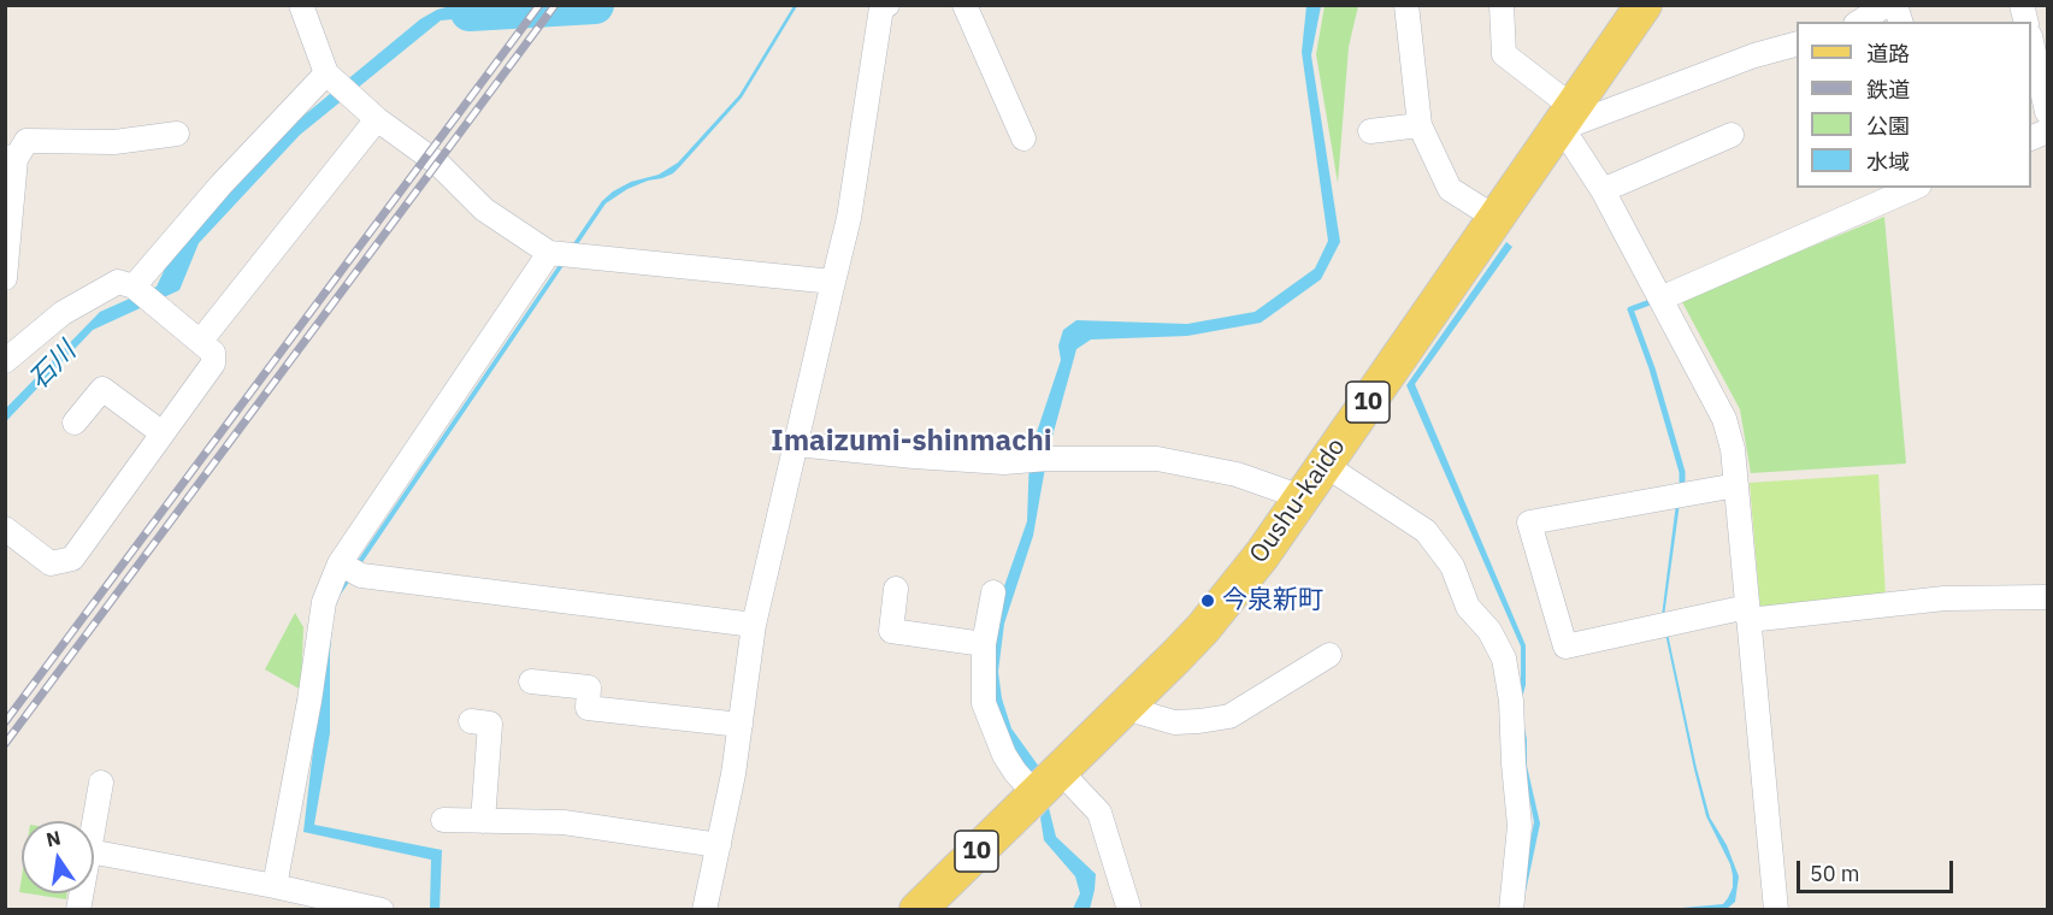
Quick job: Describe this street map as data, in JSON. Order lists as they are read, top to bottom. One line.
{"streets":{"main road":["10","Oushu-kaido"]},"districts":["Imaizumi-shinmachi"],"water":["石川"],"places":["今泉新町"],"legend":["道路","鉄道","公園","水域"],"scale_bar":"50 m","north":"top"}
